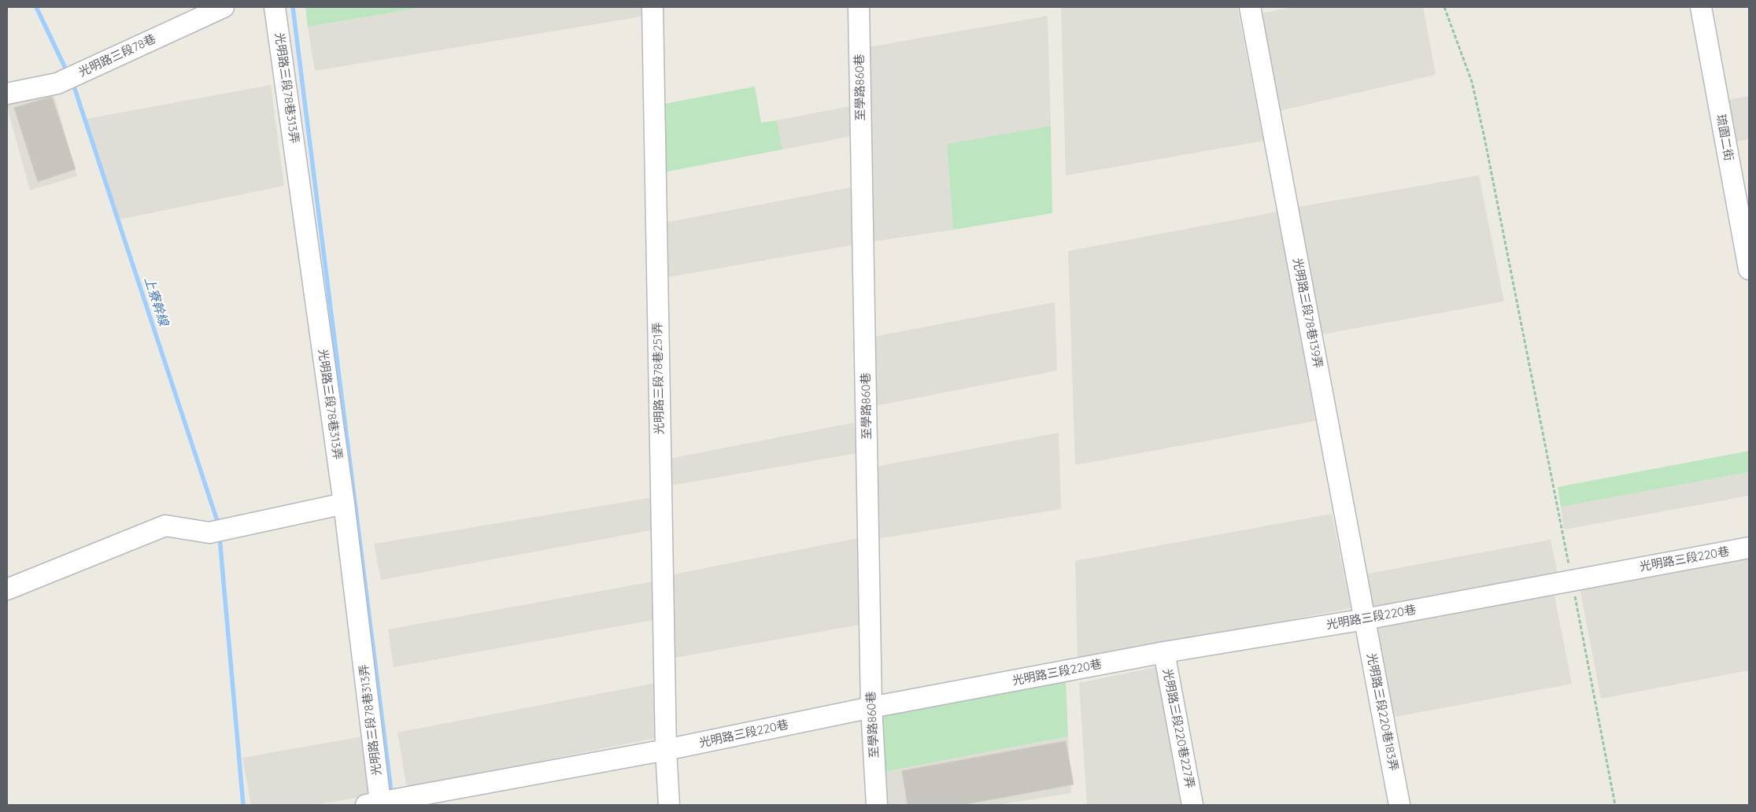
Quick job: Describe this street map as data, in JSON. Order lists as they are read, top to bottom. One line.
{"streets":{"street":["光明路三段78巷","至學路860巷","光明路三段78巷313弄","琉園二街","光明路三段78巷139弄","光明路三段78巷251弄","光明路三段220巷","光明路三段220巷183弄","光明路三段220巷227弄"]},"crossings":[["至學路860巷","光明路三段220巷"],["光明路三段78巷313弄","光明路三段220巷"],["光明路三段78巷139弄","光明路三段220巷"],["光明路三段78巷139弄","光明路三段220巷183弄"],["光明路三段78巷251弄","光明路三段220巷"],["光明路三段220巷","光明路三段220巷183弄"],["光明路三段220巷","光明路三段220巷227弄"]],"water":["上寮幹線"]}
